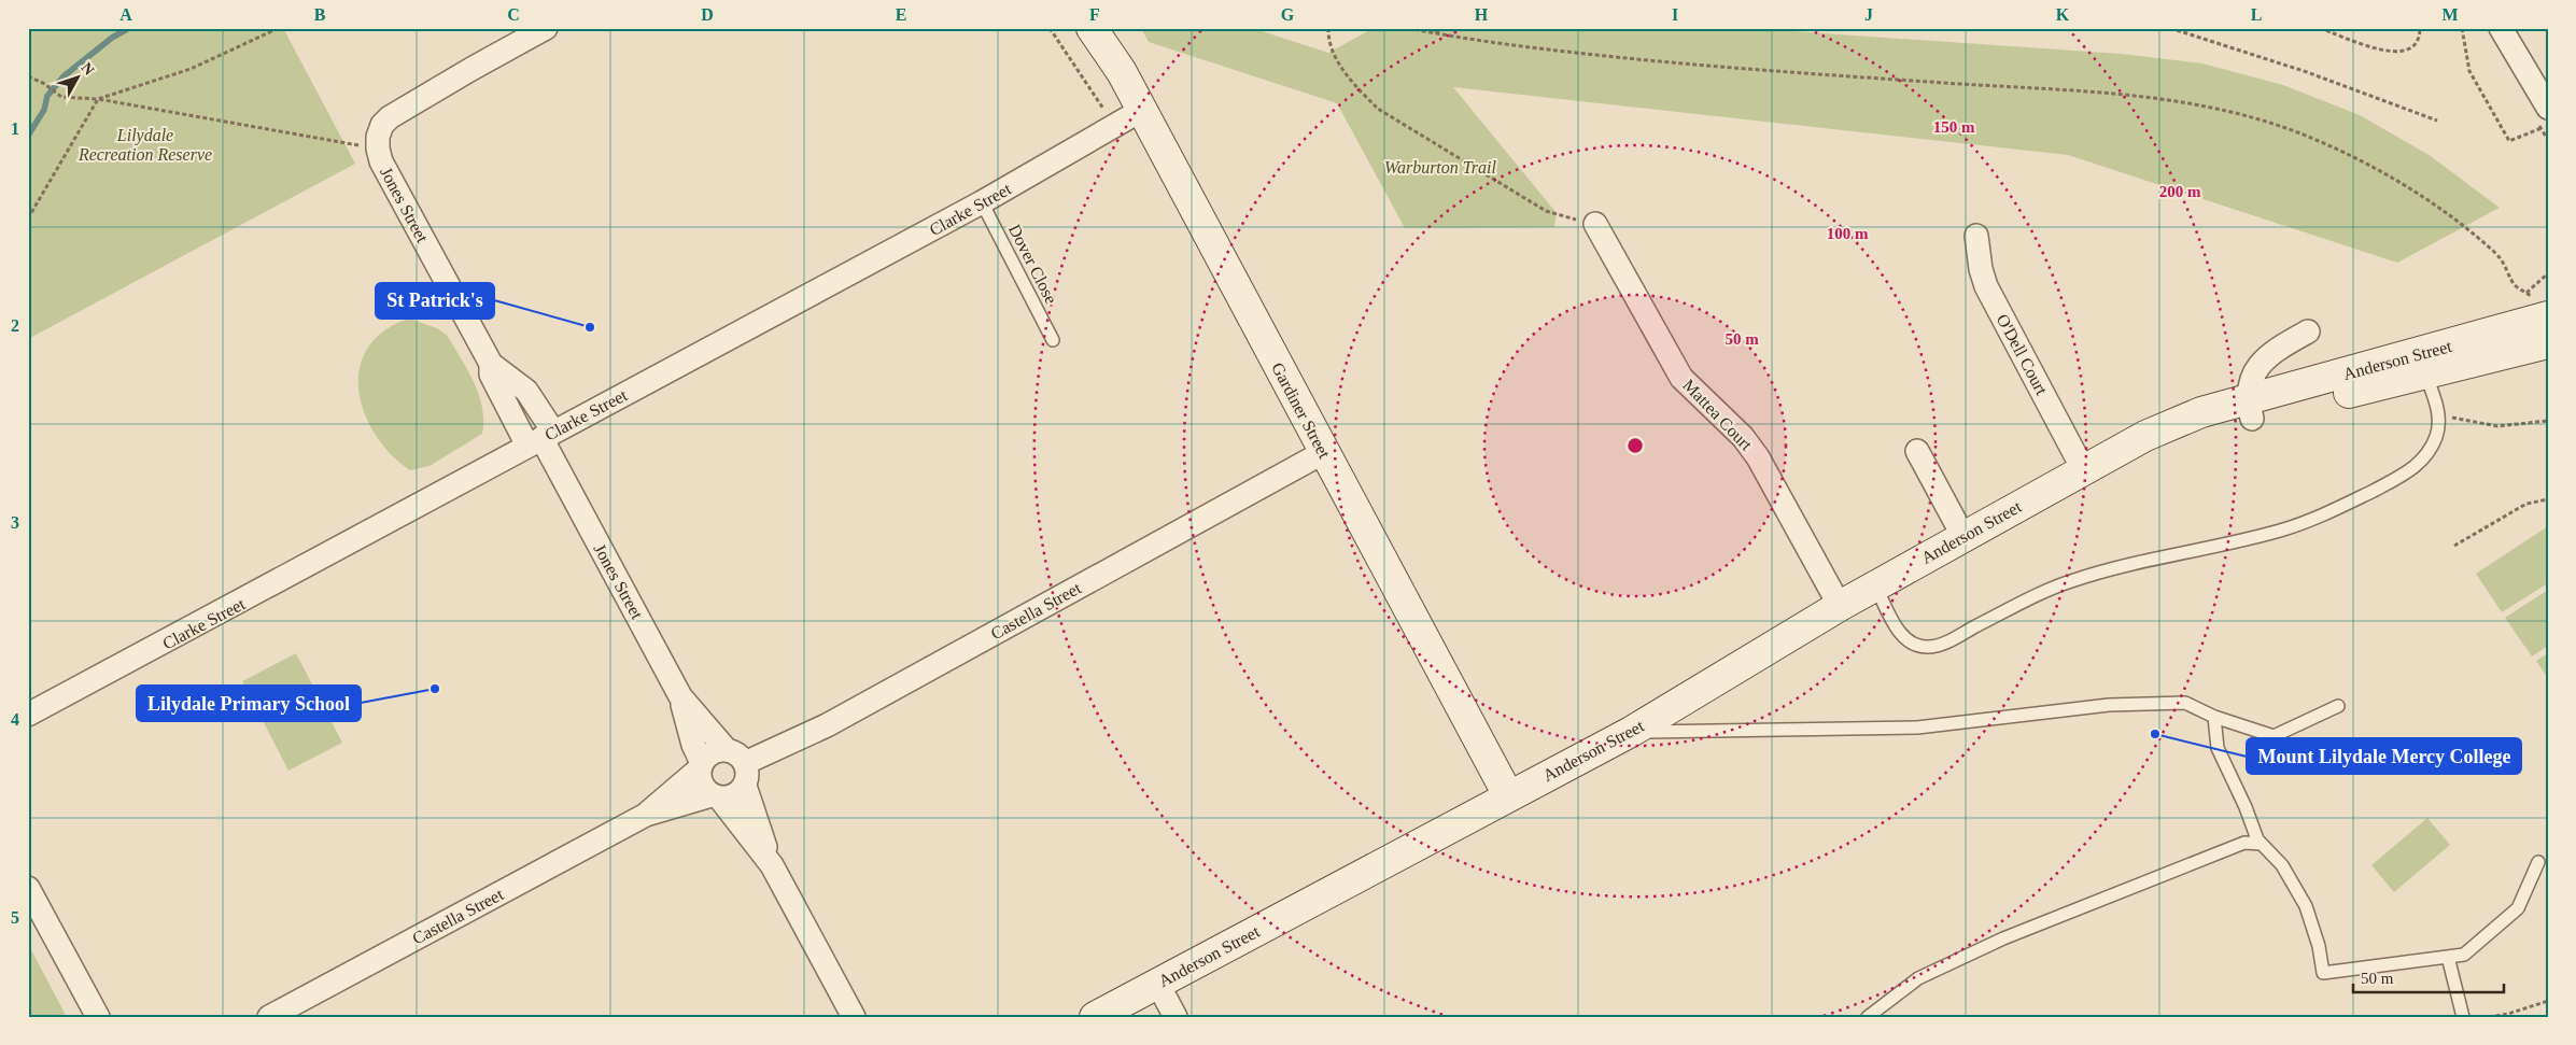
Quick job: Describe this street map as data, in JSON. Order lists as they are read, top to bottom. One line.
{"streets":{"main road":["Anderson Street","Gardiner Street"],"street":["Jones Street","Clarke Street","O'Dell Court","Mattea Court","Castella Street"],"lane":["Dover Close"]},"crossings":[["Jones Street","Clarke Street"],["Jones Street","Castella Street"],["Clarke Street","Dover Close"],["Clarke Street","Gardiner Street"],["O'Dell Court","Anderson Street"],["Anderson Street","Gardiner Street"],["Anderson Street","Mattea Court"],["Gardiner Street","Castella Street"]],"parks":["Lilydale Recreation Reserve","Warburton Trail"],"places":["St Patrick's","Lilydale Primary School","Mount Lilydale Mercy College"],"scale_bar":"50 m","north":"top right","grid":{"columns":["A","B","C","D","E","F","G","H","I","J","K","L","M"],"rows":["1","2","3","4","5"]},"rings":["150 m","200 m","100 m","50 m"]}
